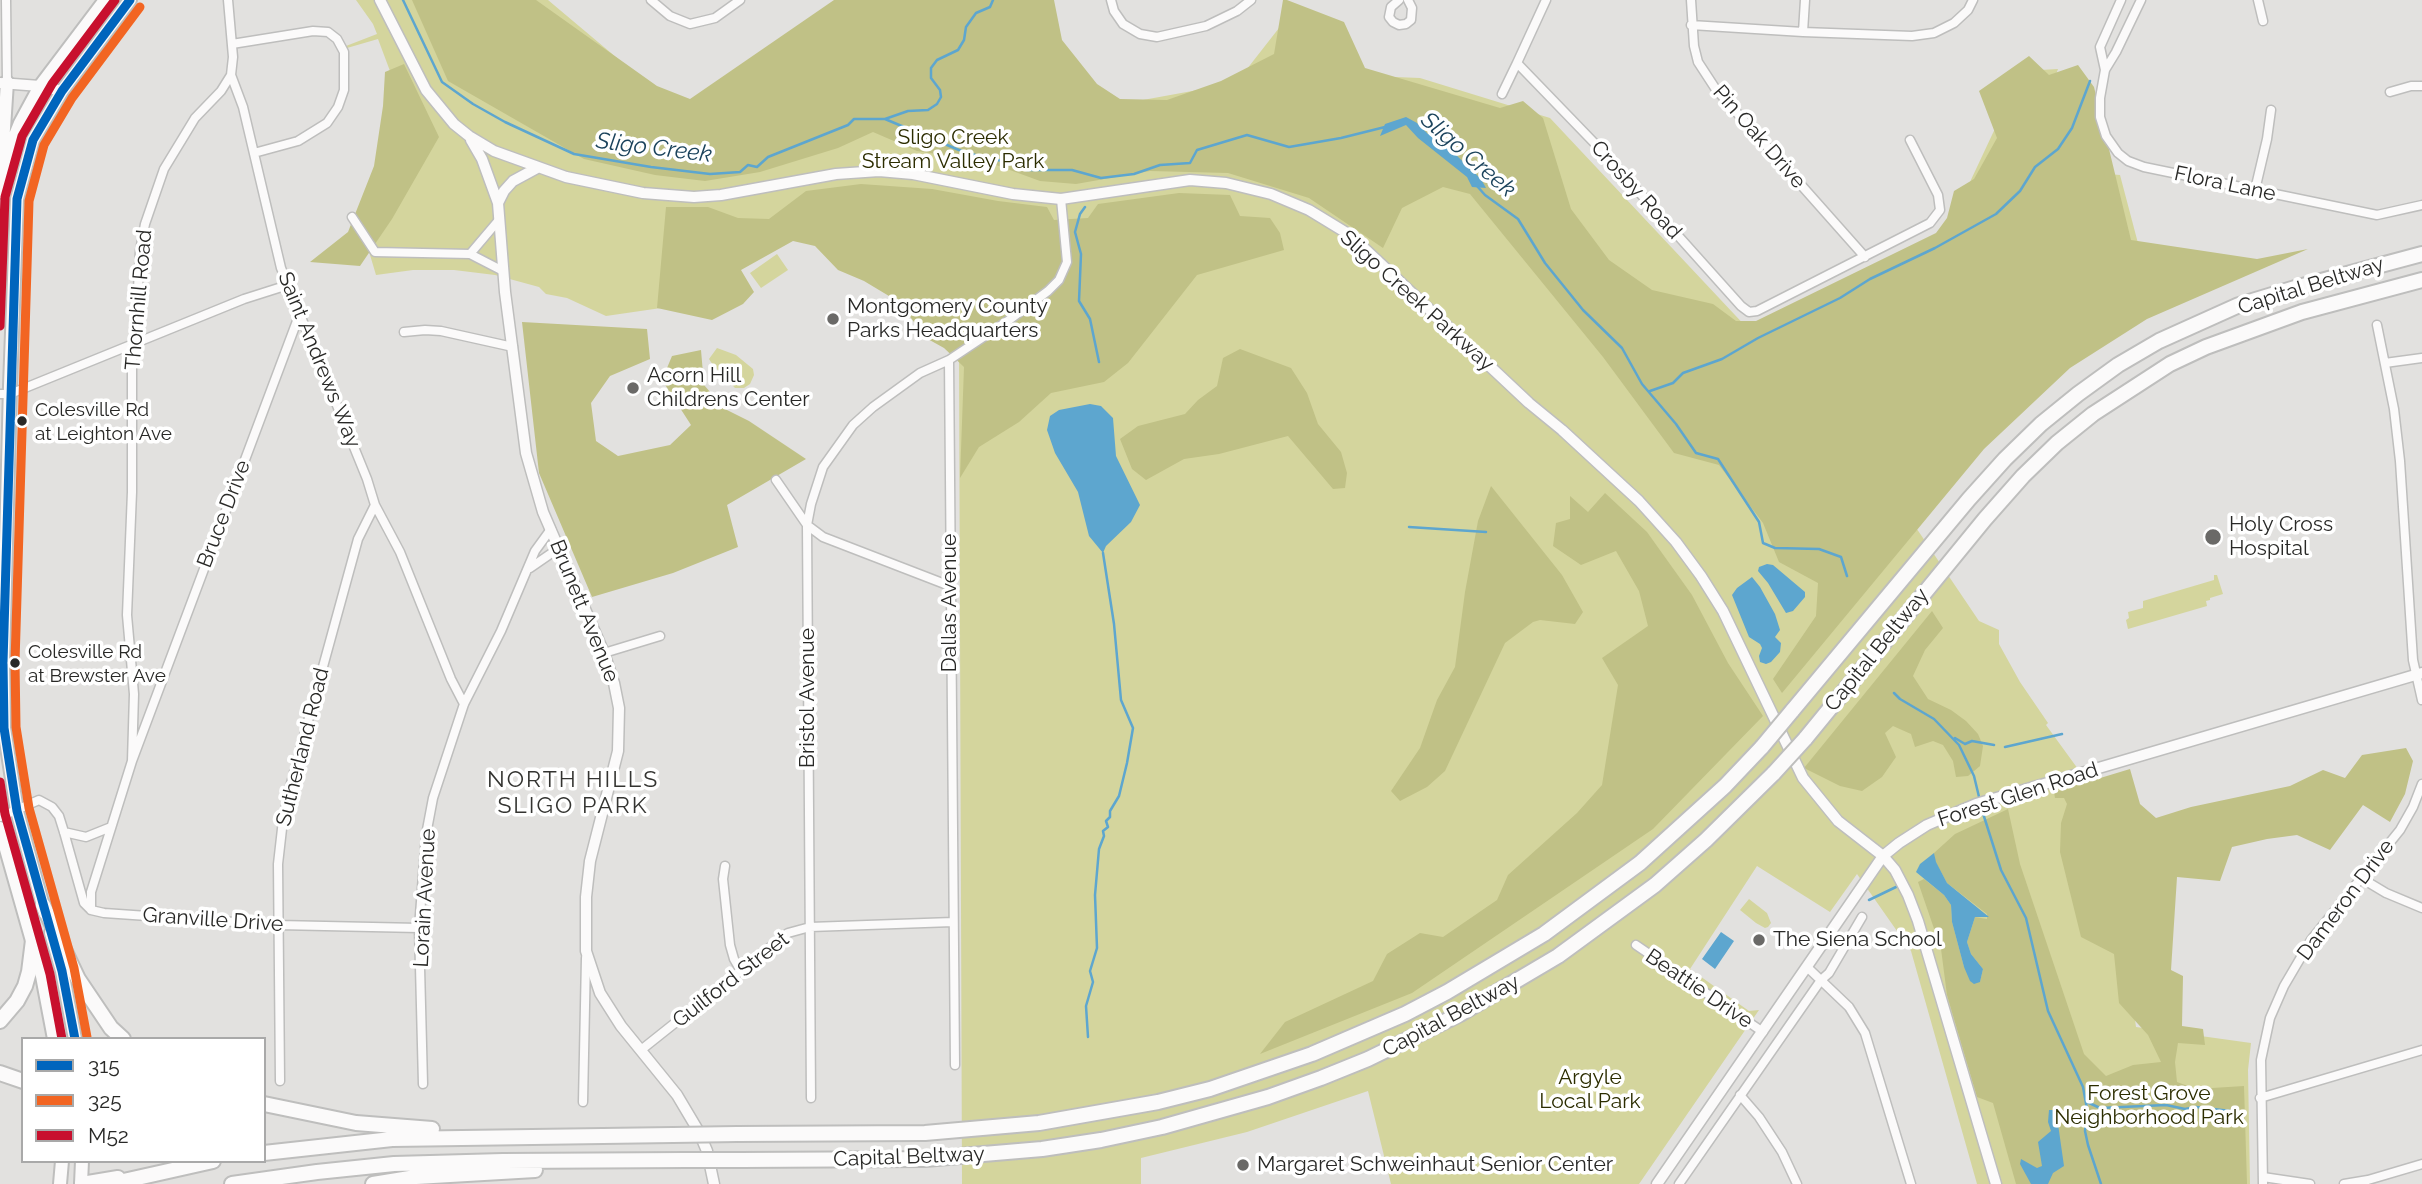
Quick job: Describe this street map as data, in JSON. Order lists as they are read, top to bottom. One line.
{"streets":{"highway":["Capital Beltway"],"street":["Pin Oak Drive","Flora Lane","Crosby Road","Thornhill Road","Sligo Creek Parkway","Saint Andrews Way","Bruce Drive","Dallas Avenue","Brunett Avenue","Bristol Avenue","Sutherland Road","Forest Glen Road","Lorain Avenue","Dameron Drive","Granville Drive","Guilford Street","Beattie Drive"]},"crossings":[["Pin Oak Drive","Crosby Road"],["Thornhill Road","Saint Andrews Way"],["Thornhill Road","Bruce Drive"],["Sligo Creek Parkway","Brunett Avenue"],["Sligo Creek Parkway","Forest Glen Road"],["Saint Andrews Way","Bruce Drive"],["Saint Andrews Way","Sutherland Road"],["Saint Andrews Way","Lorain Avenue"],["Bruce Drive","Granville Drive"],["Dallas Avenue","Bristol Avenue"],["Dallas Avenue","Guilford Street"],["Brunett Avenue","Lorain Avenue"],["Brunett Avenue","Guilford Street"],["Bristol Avenue","Guilford Street"],["Sutherland Road","Granville Drive"],["Forest Glen Road","Beattie Drive"],["Lorain Avenue","Granville Drive"]],"districts":["NORTH HILLS SLIGO PARK"],"water":["Sligo Creek"],"parks":["Sligo Creek Stream Valley Park","Argyle Local Park","Forest Grove Neighborhood Park"],"places":["Montgomery County Parks Headquarters","Acorn Hill Childrens Center","Colesville Rd at Leighton Ave","Holy Cross Hospital","Colesville Rd at Brewster Ave","The Siena School","Margaret Schweinhaut Senior Center"],"lines":["transit line 315","transit line M52","transit line 325"],"legend":["315","325","M52"]}
